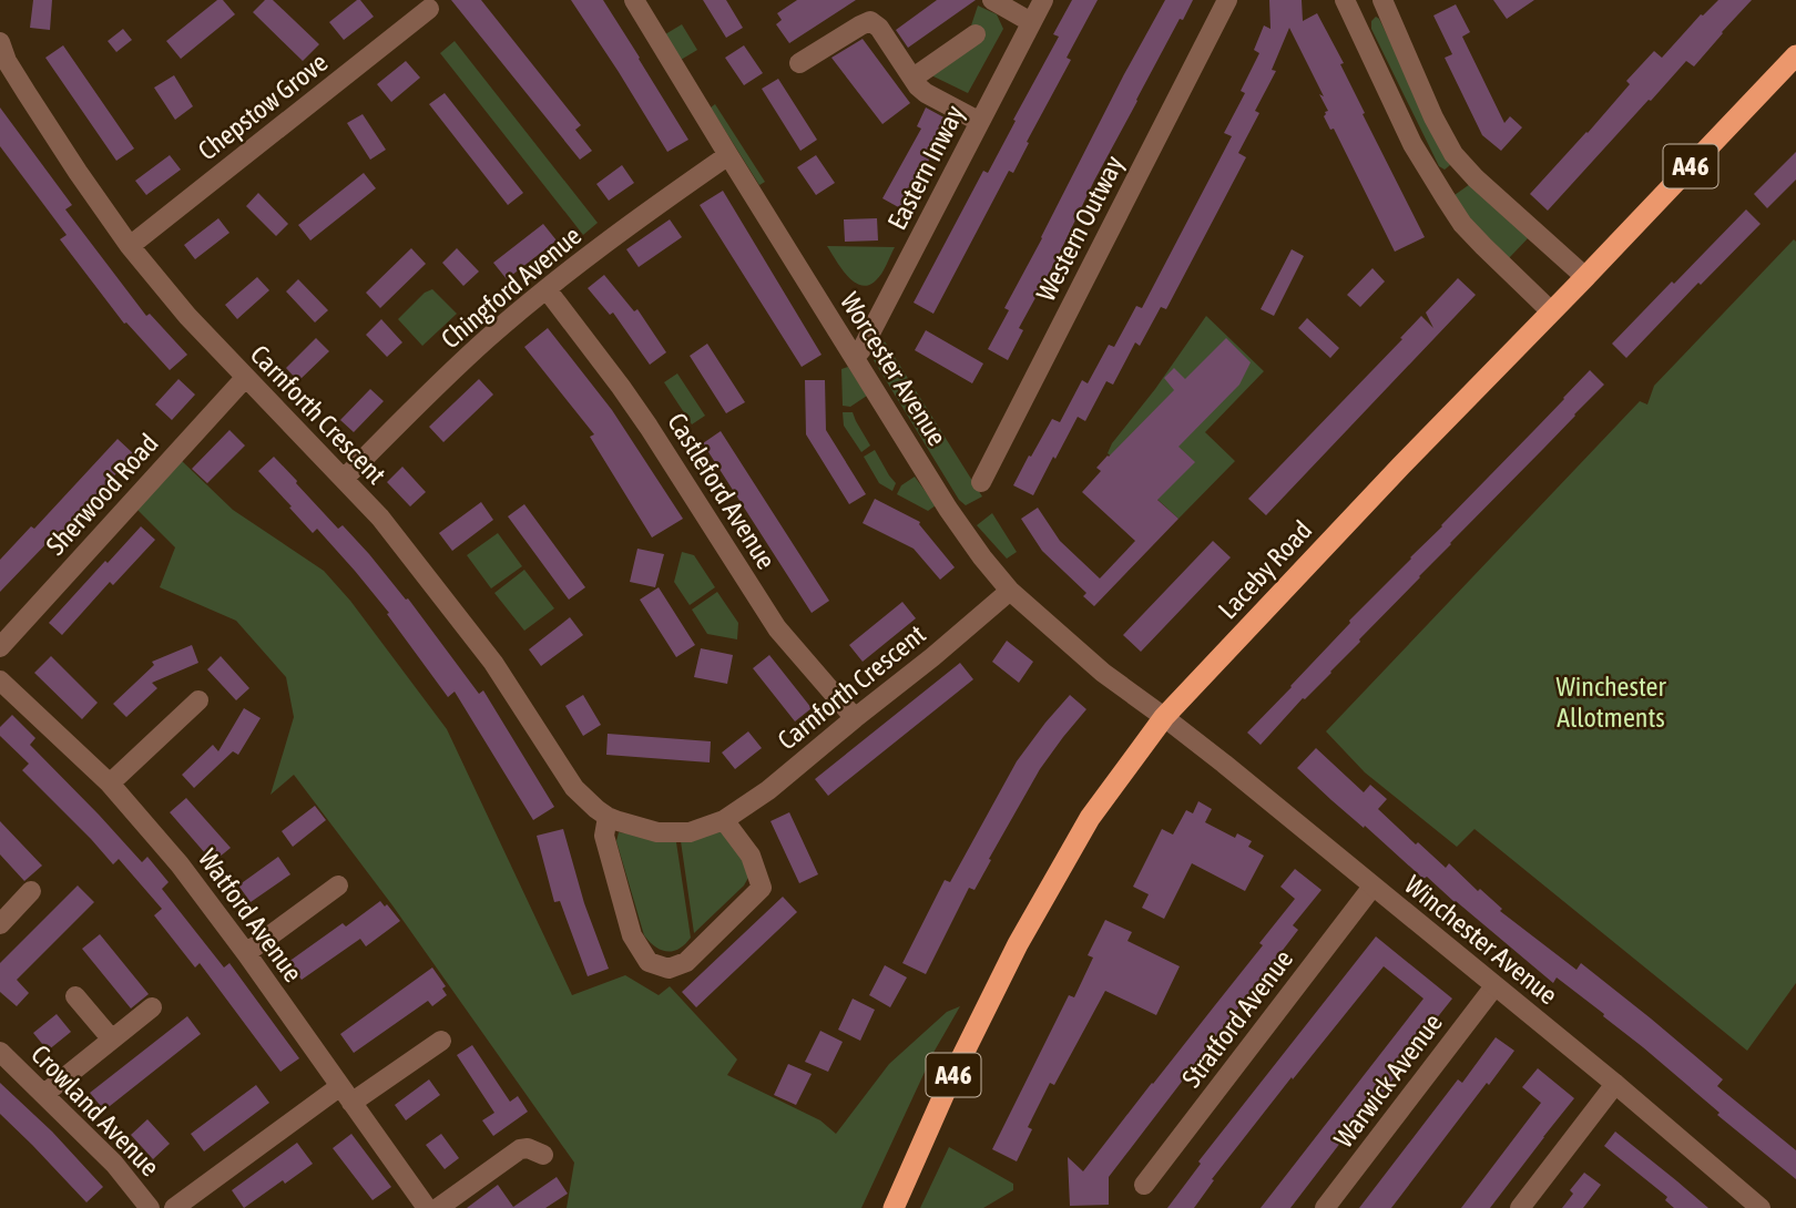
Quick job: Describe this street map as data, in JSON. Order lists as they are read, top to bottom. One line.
{"streets":{"highway":["A46","Laceby Road"],"street":["Chepstow Grove","Eastern Inway","Western Outway","Chingford Avenue","Worcester Avenue","Carnforth Crescent","Castleford Avenue","Sherwood Road","Watford Avenue","Winchester Avenue","Stratford Avenue","Warwick Avenue","Crowland Avenue"]},"crossings":[["Chepstow Grove","Carnforth Crescent"],["Eastern Inway","Worcester Avenue"],["Chingford Avenue","Worcester Avenue"],["Chingford Avenue","Carnforth Crescent"],["Chingford Avenue","Castleford Avenue"],["Worcester Avenue","Carnforth Crescent"],["Worcester Avenue","Laceby Road"],["Worcester Avenue","Winchester Avenue"],["Carnforth Crescent","Castleford Avenue"],["Carnforth Crescent","Sherwood Road"],["Laceby Road","Winchester Avenue"],["Winchester Avenue","Stratford Avenue"],["Winchester Avenue","Warwick Avenue"]],"parks":["Winchester Allotments"]}
